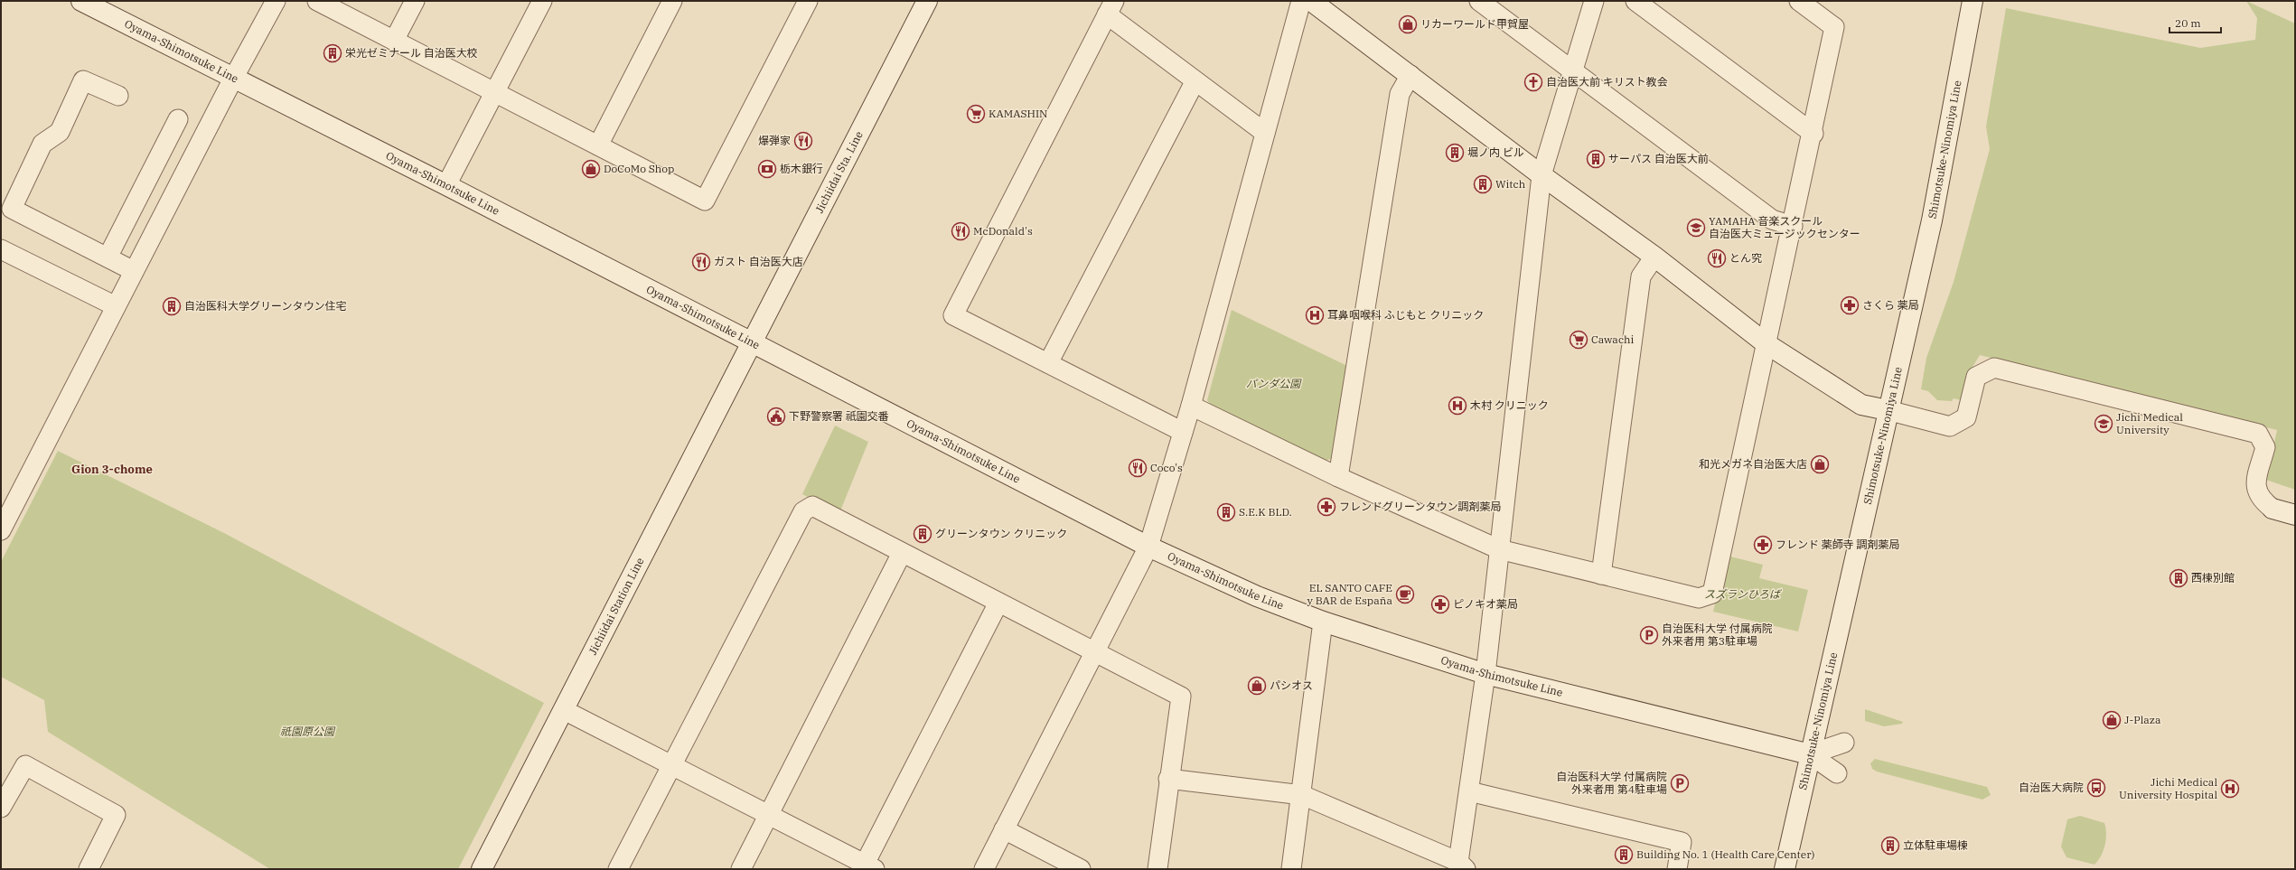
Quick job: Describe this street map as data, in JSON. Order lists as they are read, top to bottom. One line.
{"streets":{"main road":["Oyama-Shimotsuke Line","Shimotsuke-Ninomiya Line","Jichiidai Sta. Line","Jichiidai Station Line"]},"crossings":[["Oyama-Shimotsuke Line","Shimotsuke-Ninomiya Line"],["Oyama-Shimotsuke Line","Jichiidai Sta. Line"],["Oyama-Shimotsuke Line","Jichiidai Station Line"],["Jichiidai Sta. Line","Jichiidai Station Line"]],"districts":["Gion 3-chome"],"parks":["パンダ公園","スズランひろば","祇園原公園"],"places":{"shop":["リカーワールド甲賀屋","DoCoMo Shop","和光メガネ自治医大店","パシオス","J-Plaza"],"building":["栄光ゼミナール 自治医大校","堀ノ内 ビル","サーパス 自治医大前","Witch","自治医科大学グリーンタウン住宅","S.E.K BLD.","グリーンタウン クリニック","西棟別館","立体駐車場棟","Building No. 1 (Health Care Center)"],"church":["自治医大前 キリスト教会"],"supermarket":["KAMASHIN","Cawachi"],"restaurant":["爆弾家","McDonald's","とん究","ガスト 自治医大店","Coco's"],"bank":["栃木銀行"],"school or university":["YAMAHA 音楽スクール 自治医大ミュージックセンター","Jichi Medical University"],"pharmacy":["さくら 薬局","フレンドグリーンタウン調剤薬局","フレンド 薬師寺 調剤薬局","ピノキオ薬局"],"hospital":["耳鼻咽喉科 ふじもと クリニック","木村 クリニック","Jichi Medical University Hospital"],"public building":["下野警察署 祇園交番"],"cafe":["EL SANTO CAFE y BAR de España"],"parking":["自治医科大学 付属病院 外来者用 第3駐車場","自治医科大学 付属病院 外来者用 第4駐車場"],"bus stop":["自治医大病院"]},"scale_bar":"20 m"}
